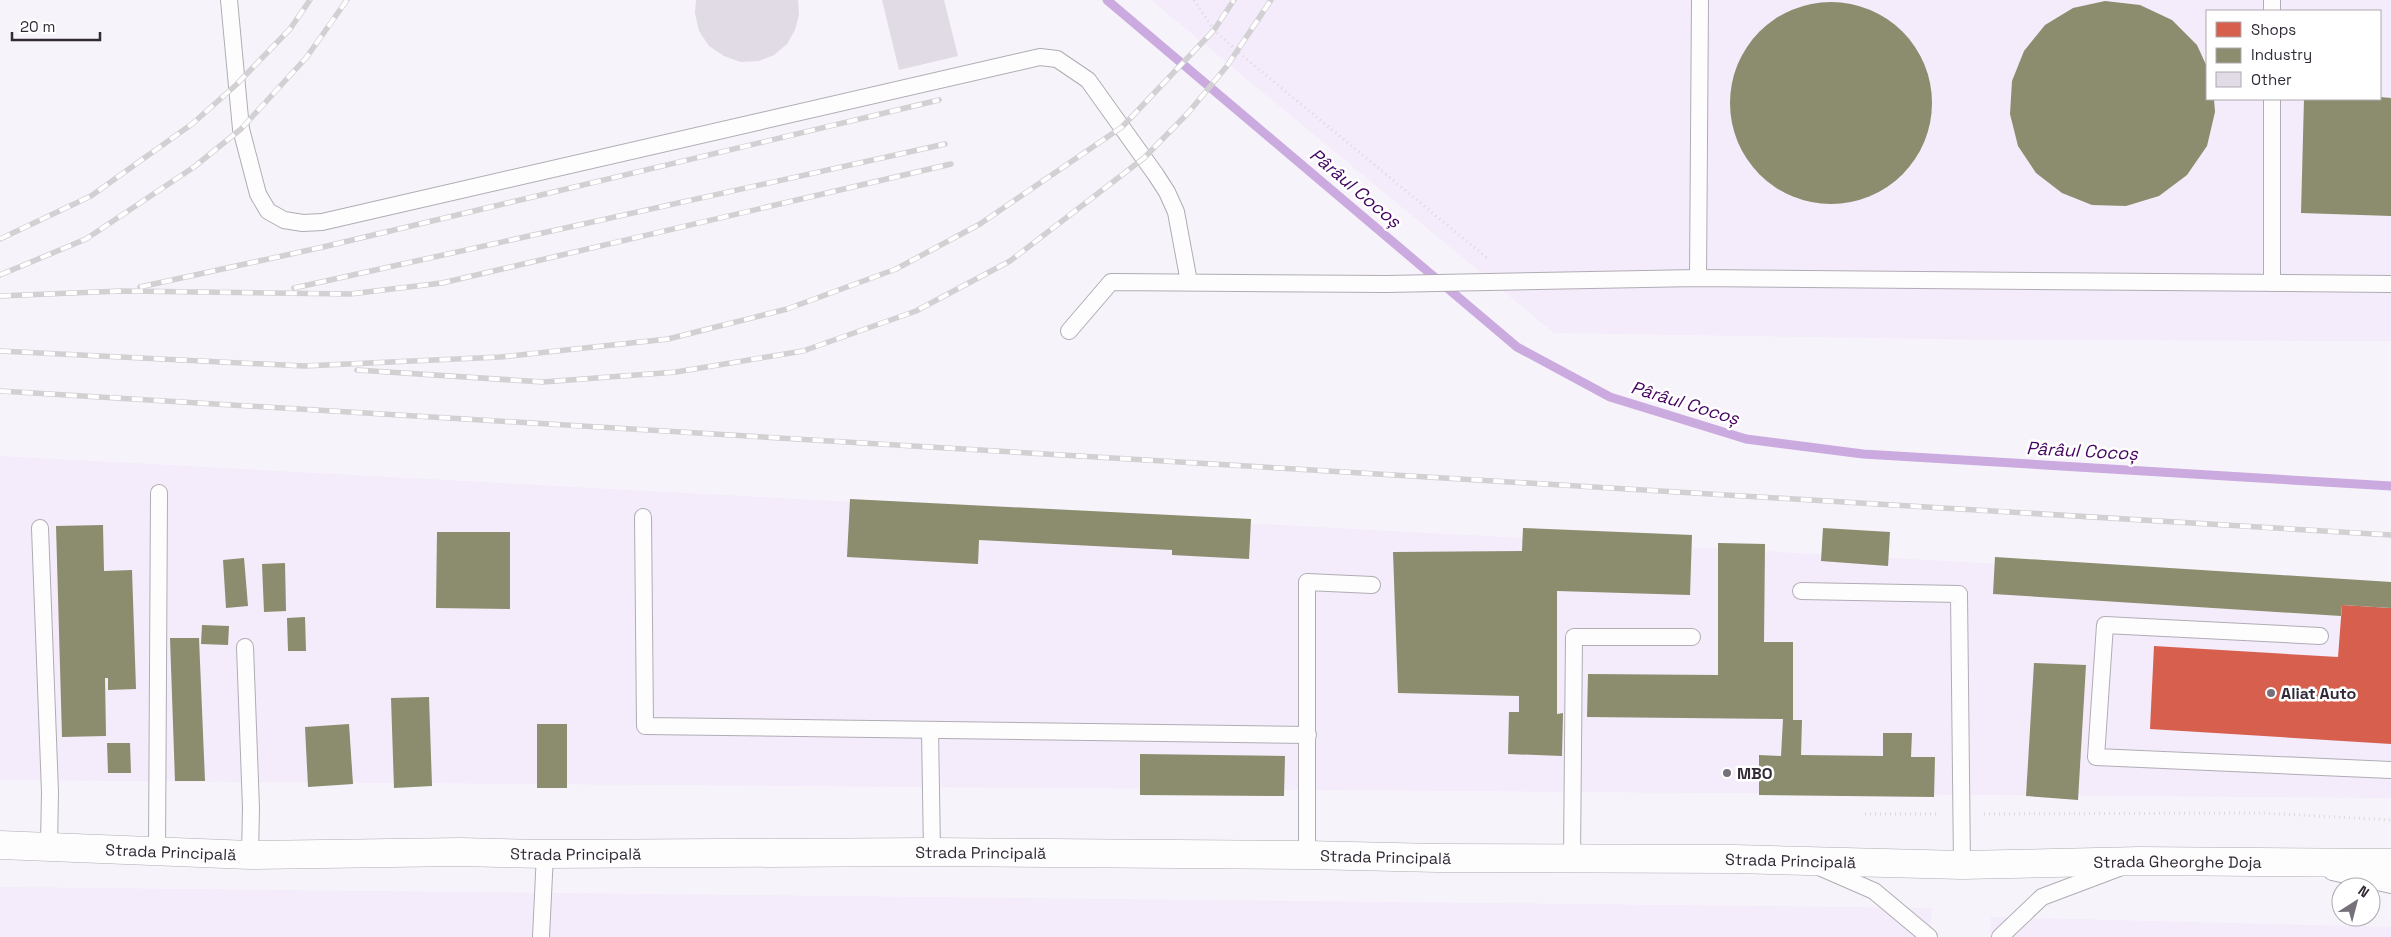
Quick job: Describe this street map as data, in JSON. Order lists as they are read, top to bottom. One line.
{"streets":{"main road":["Strada Principală","Strada Gheorghe Doja"]},"crossings":[["Strada Principală","Strada Gheorghe Doja"]],"water":["Pârâul Cocoș"],"places":["Aliat Auto","MBO"],"legend":["Shops","Industry","Other"],"scale_bar":"20 m","north":"top right"}
